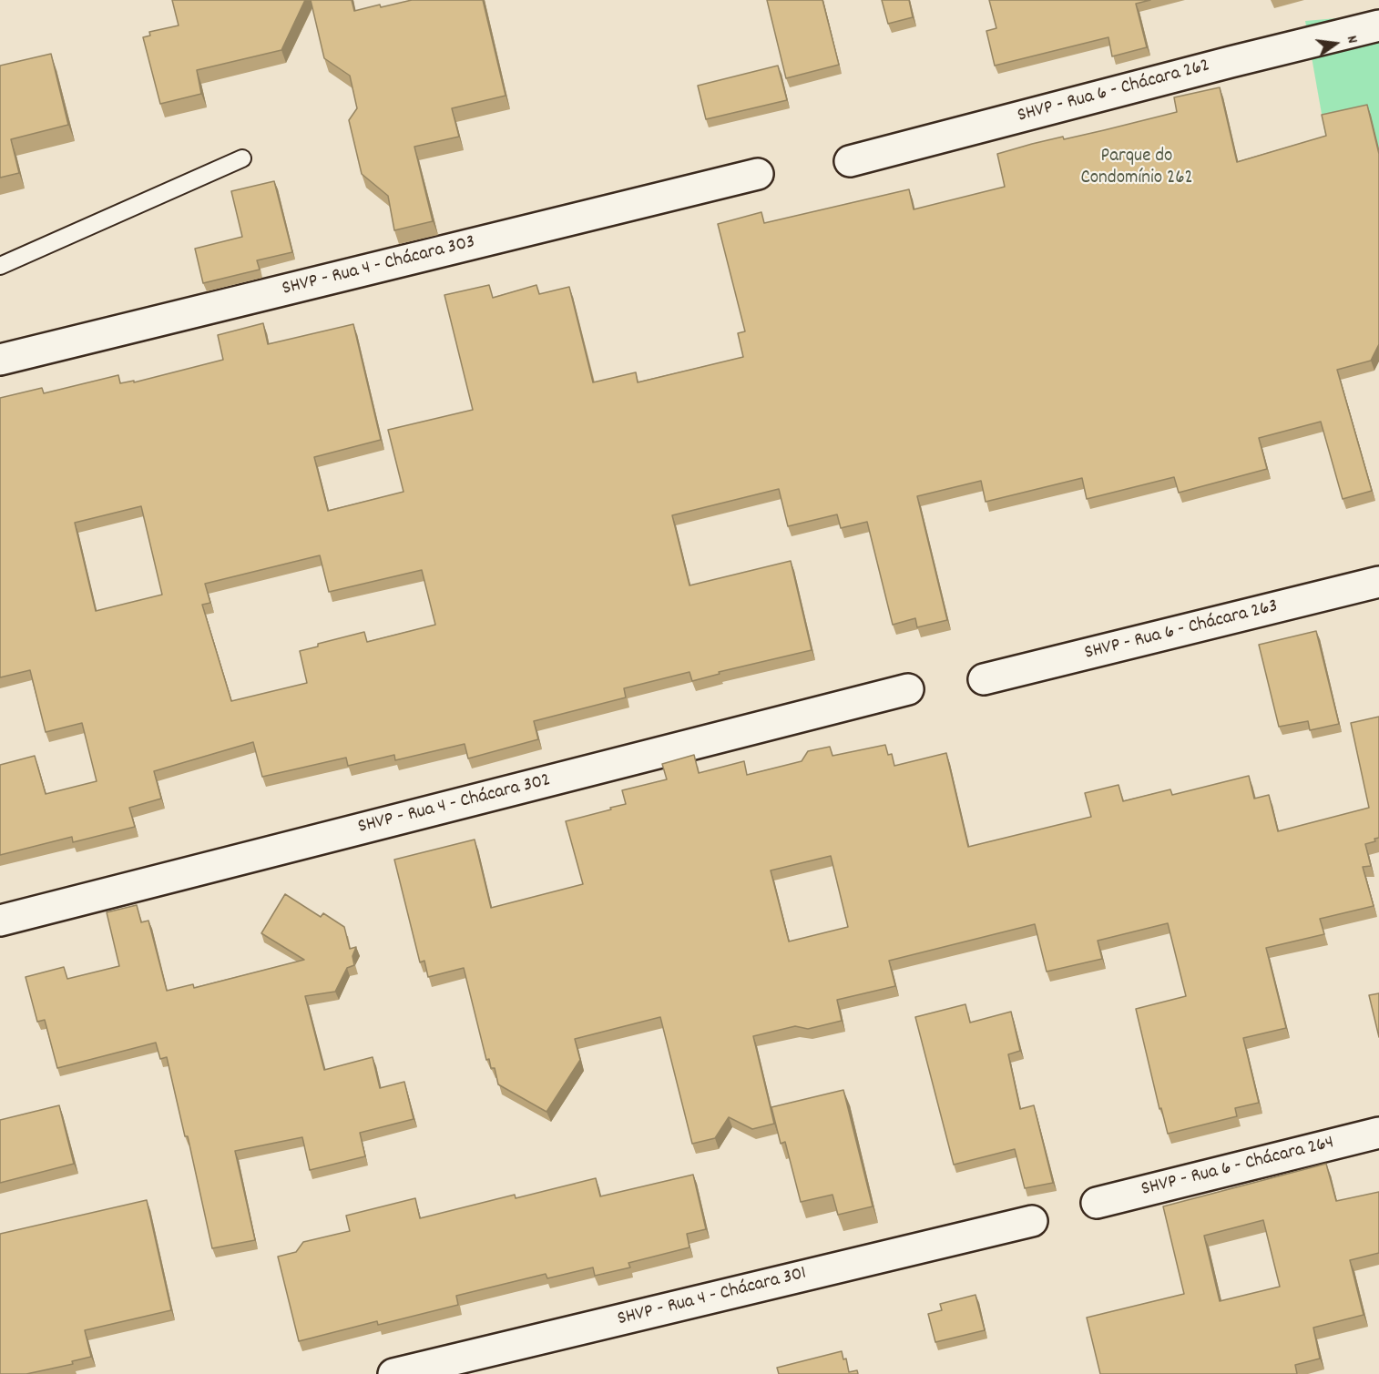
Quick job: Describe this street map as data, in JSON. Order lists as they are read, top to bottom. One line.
{"streets":{"street":["SHVP - Rua 6 - Chácara 262","SHVP - Rua 4 - Chácara 303","SHVP - Rua 6 - Chácara 263","SHVP - Rua 4 - Chácara 302","SHVP - Rua 6 - Chácara 264","SHVP - Rua 4 - Chácara 301"]},"parks":["Parque do Condomínio 262"],"north":"right"}
